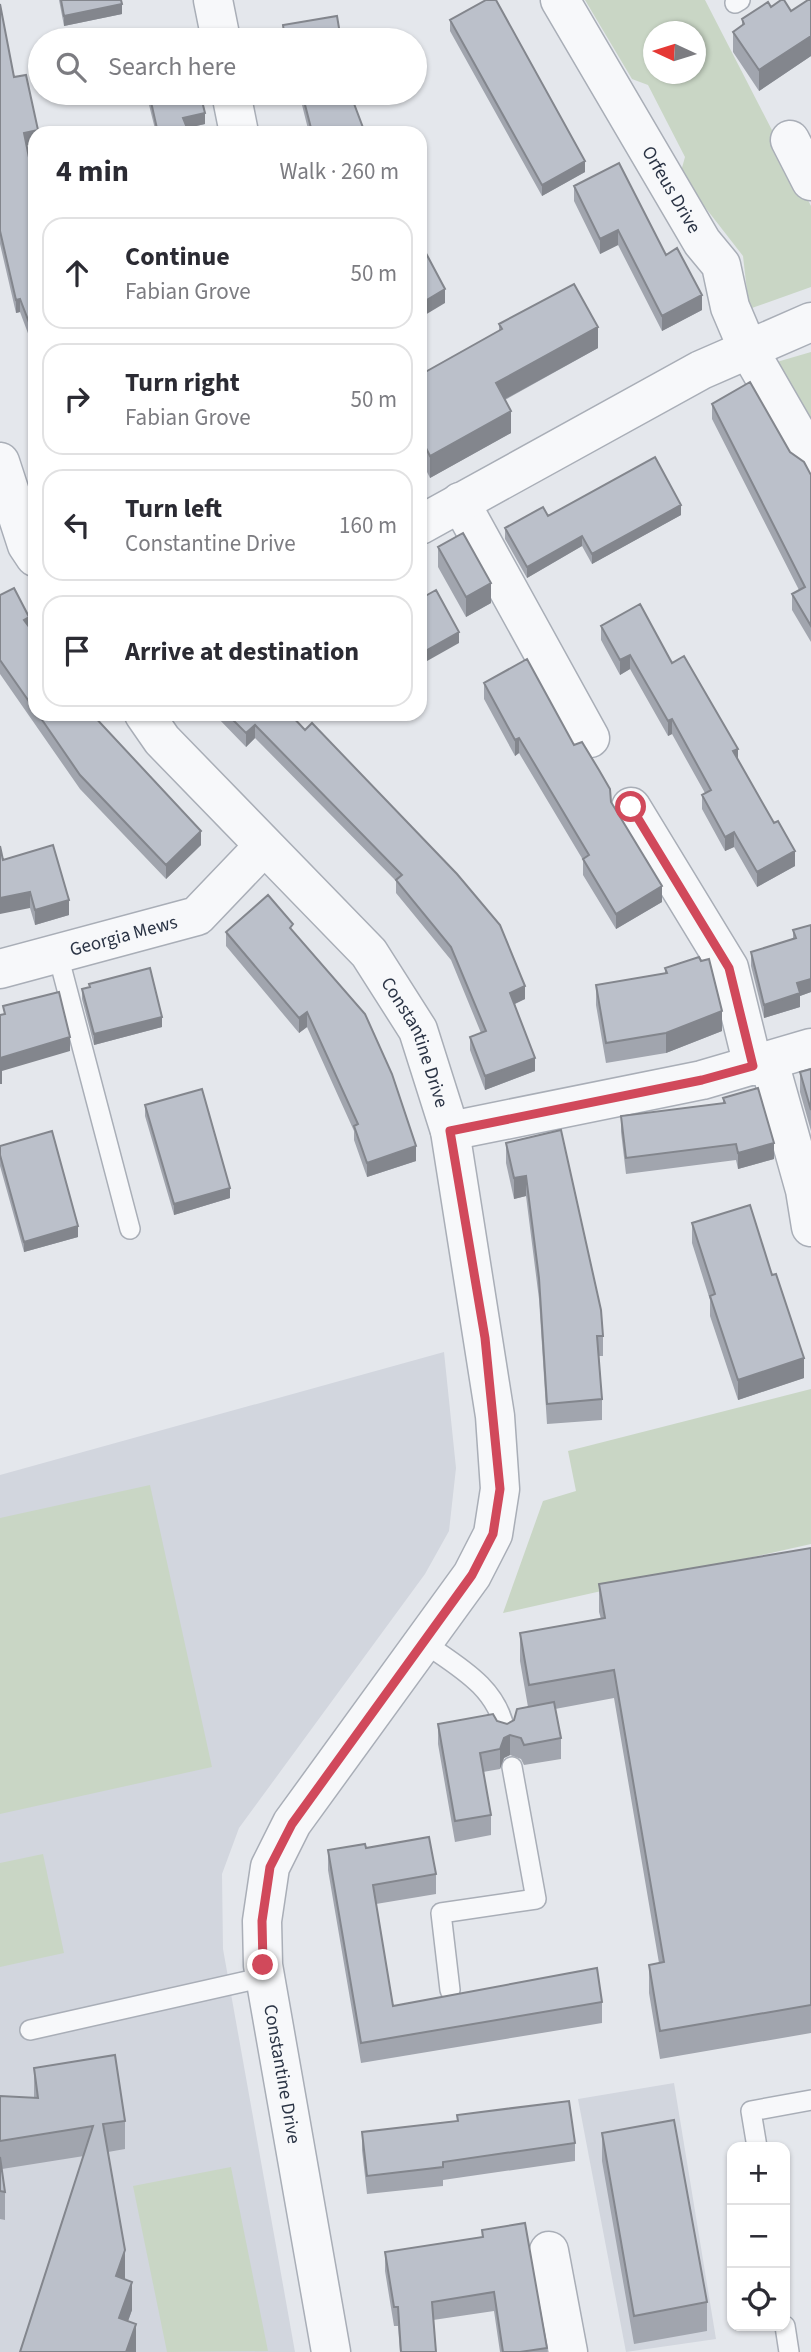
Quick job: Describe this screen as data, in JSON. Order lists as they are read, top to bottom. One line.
{"streets":{"street":["Orfeus Drive","Georgia Mews","Constantine Drive"]},"crossings":[["Georgia Mews","Constantine Drive"]],"north":"left","page":{"search":"Search here","heading":["4 min","Walk · 260 m"],"list":[["Continue","Fabian Grove","50 m"],["Turn right","Fabian Grove","50 m"],["Turn left","Constantine Drive","160 m"],"Arrive at destination"],"map_buttons":["+","−"]}}
